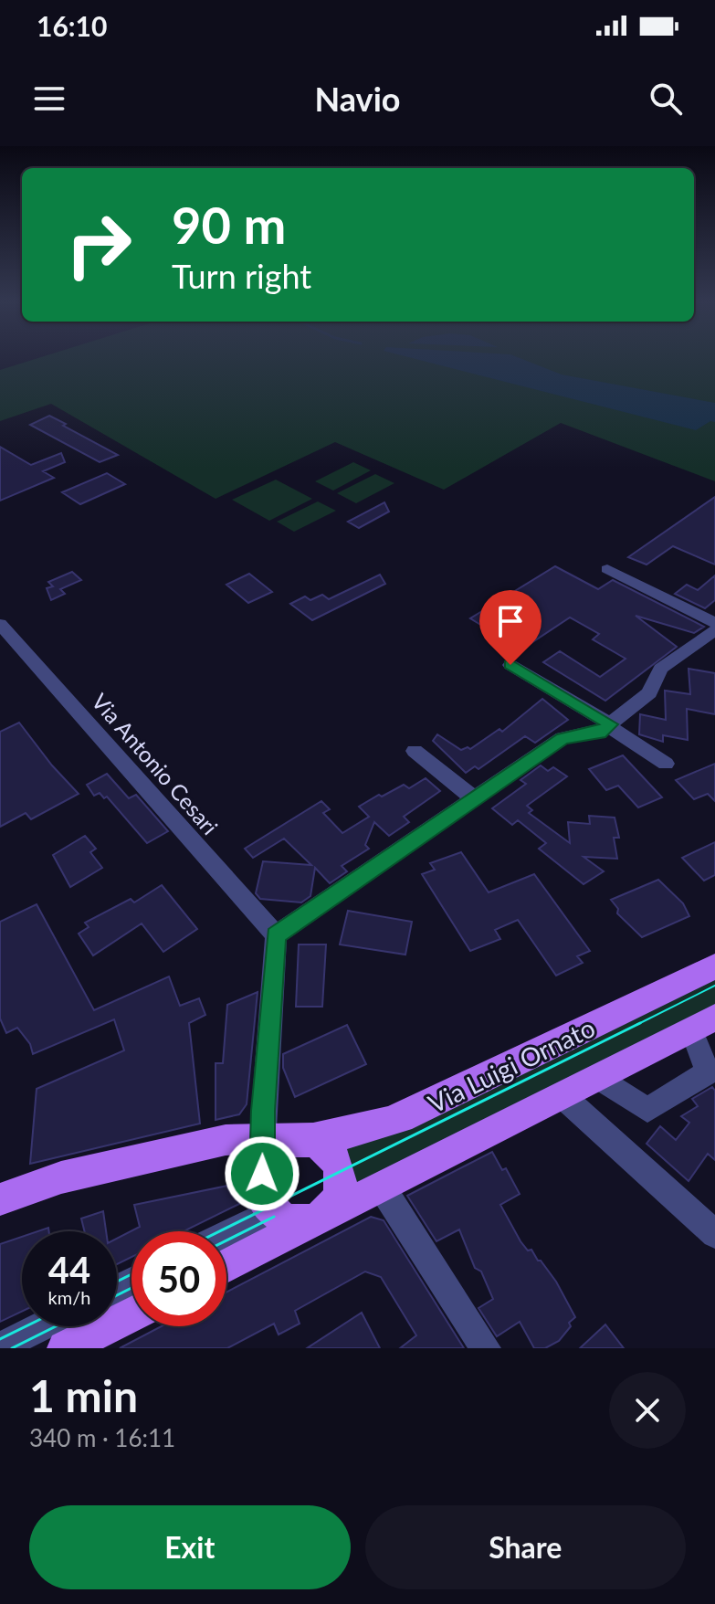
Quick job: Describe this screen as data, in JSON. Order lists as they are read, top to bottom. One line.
{"streets":{"main road":["Via Luigi Ornato"],"street":["Via Antonio Cesari"]},"page":{"status":"16:10","header":"Navio","turn":["90 m","Turn right"],"speed":"44 km/h","limit":"50","heading":["1 min","340 m · 16:11"],"buttons":["Exit","Share"]}}
